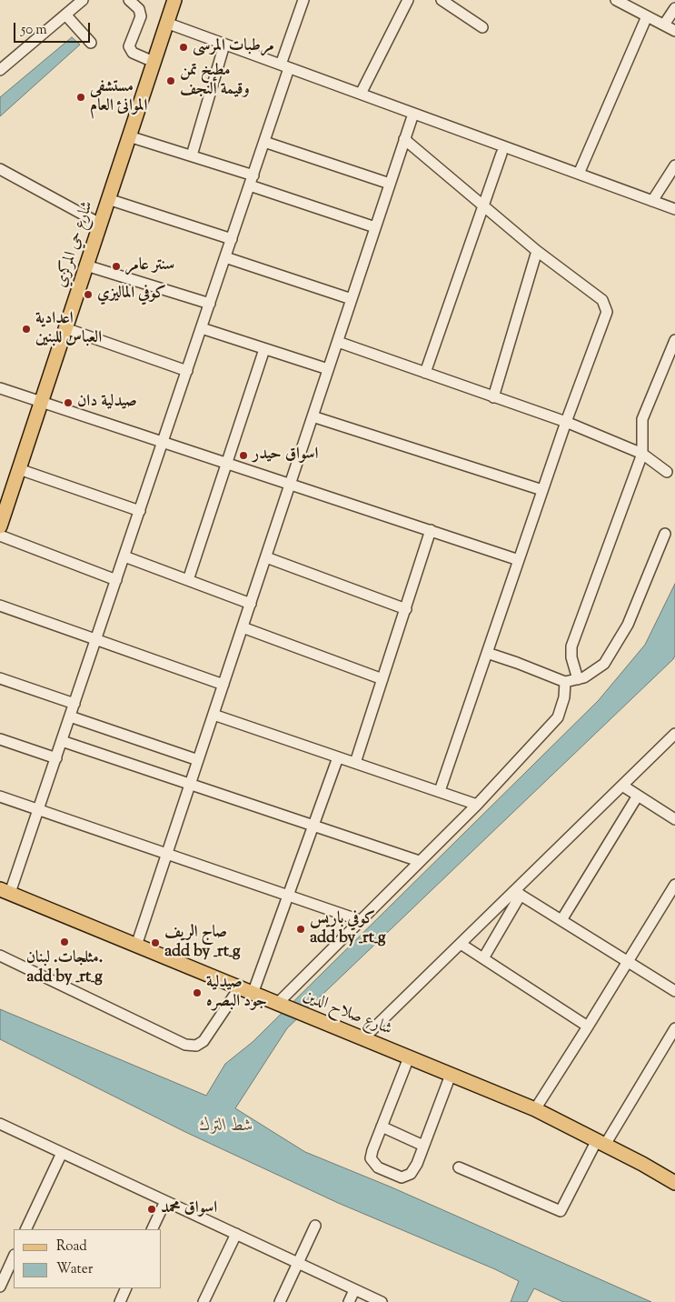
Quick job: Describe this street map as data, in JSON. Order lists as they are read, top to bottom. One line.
{"streets":{"main road":["شارع حي المركزي","شارع صلاح الدين"]},"water":["شط الترك"],"places":["مرطبات المرسى","مطبخ تمن وقيمة ألنجف","مستشفى الموانئ العام","سنتر عامر","كوفي الماليزي","اعدادية العباس للبنين","صيدلية دان","اسواق حيدر","كوفي باريس add by _rt_g","مثلجات. لبنان. add by _rt_g","صاج الريف add by _rt_g","صيدلية جود البصره","اسواق محمد"],"legend":["Road","Water"],"scale_bar":"50 m"}
